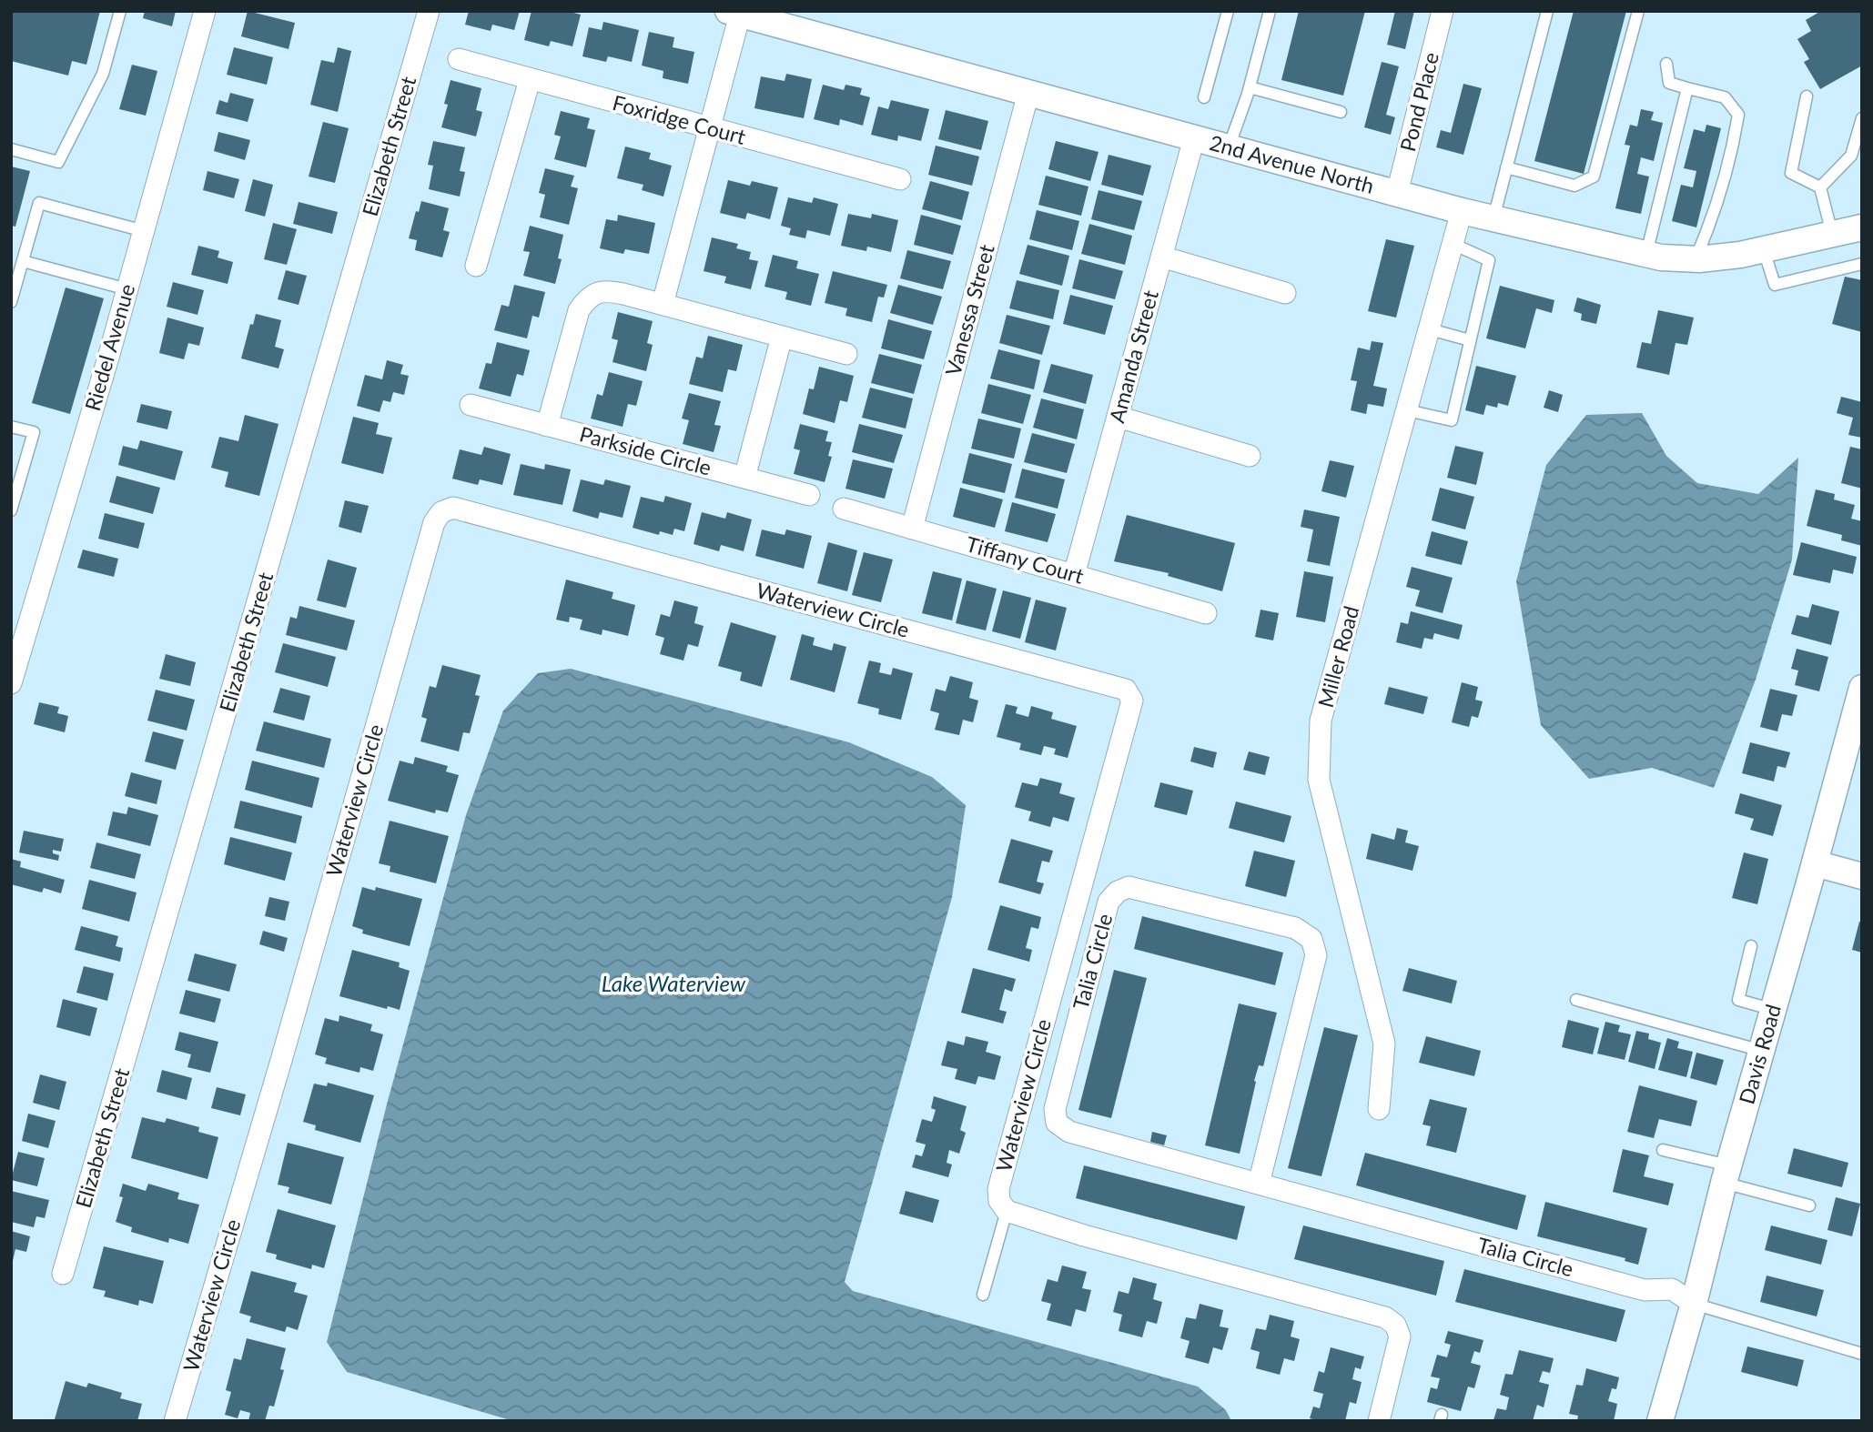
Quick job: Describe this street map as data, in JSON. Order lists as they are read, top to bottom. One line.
{"streets":{"street":["Pond Place","Foxridge Court","Elizabeth Street","2nd Avenue North","Vanessa Street","Riedel Avenue","Amanda Street","Parkside Circle","Tiffany Court","Waterview Circle","Miller Road","Talia Circle","Davis Road"]},"crossings":[["Pond Place","2nd Avenue North"],["2nd Avenue North","Vanessa Street"],["2nd Avenue North","Amanda Street"],["2nd Avenue North","Miller Road"],["Vanessa Street","Tiffany Court"],["Amanda Street","Tiffany Court"],["Talia Circle","Davis Road"]],"water":["Lake Waterview"]}
